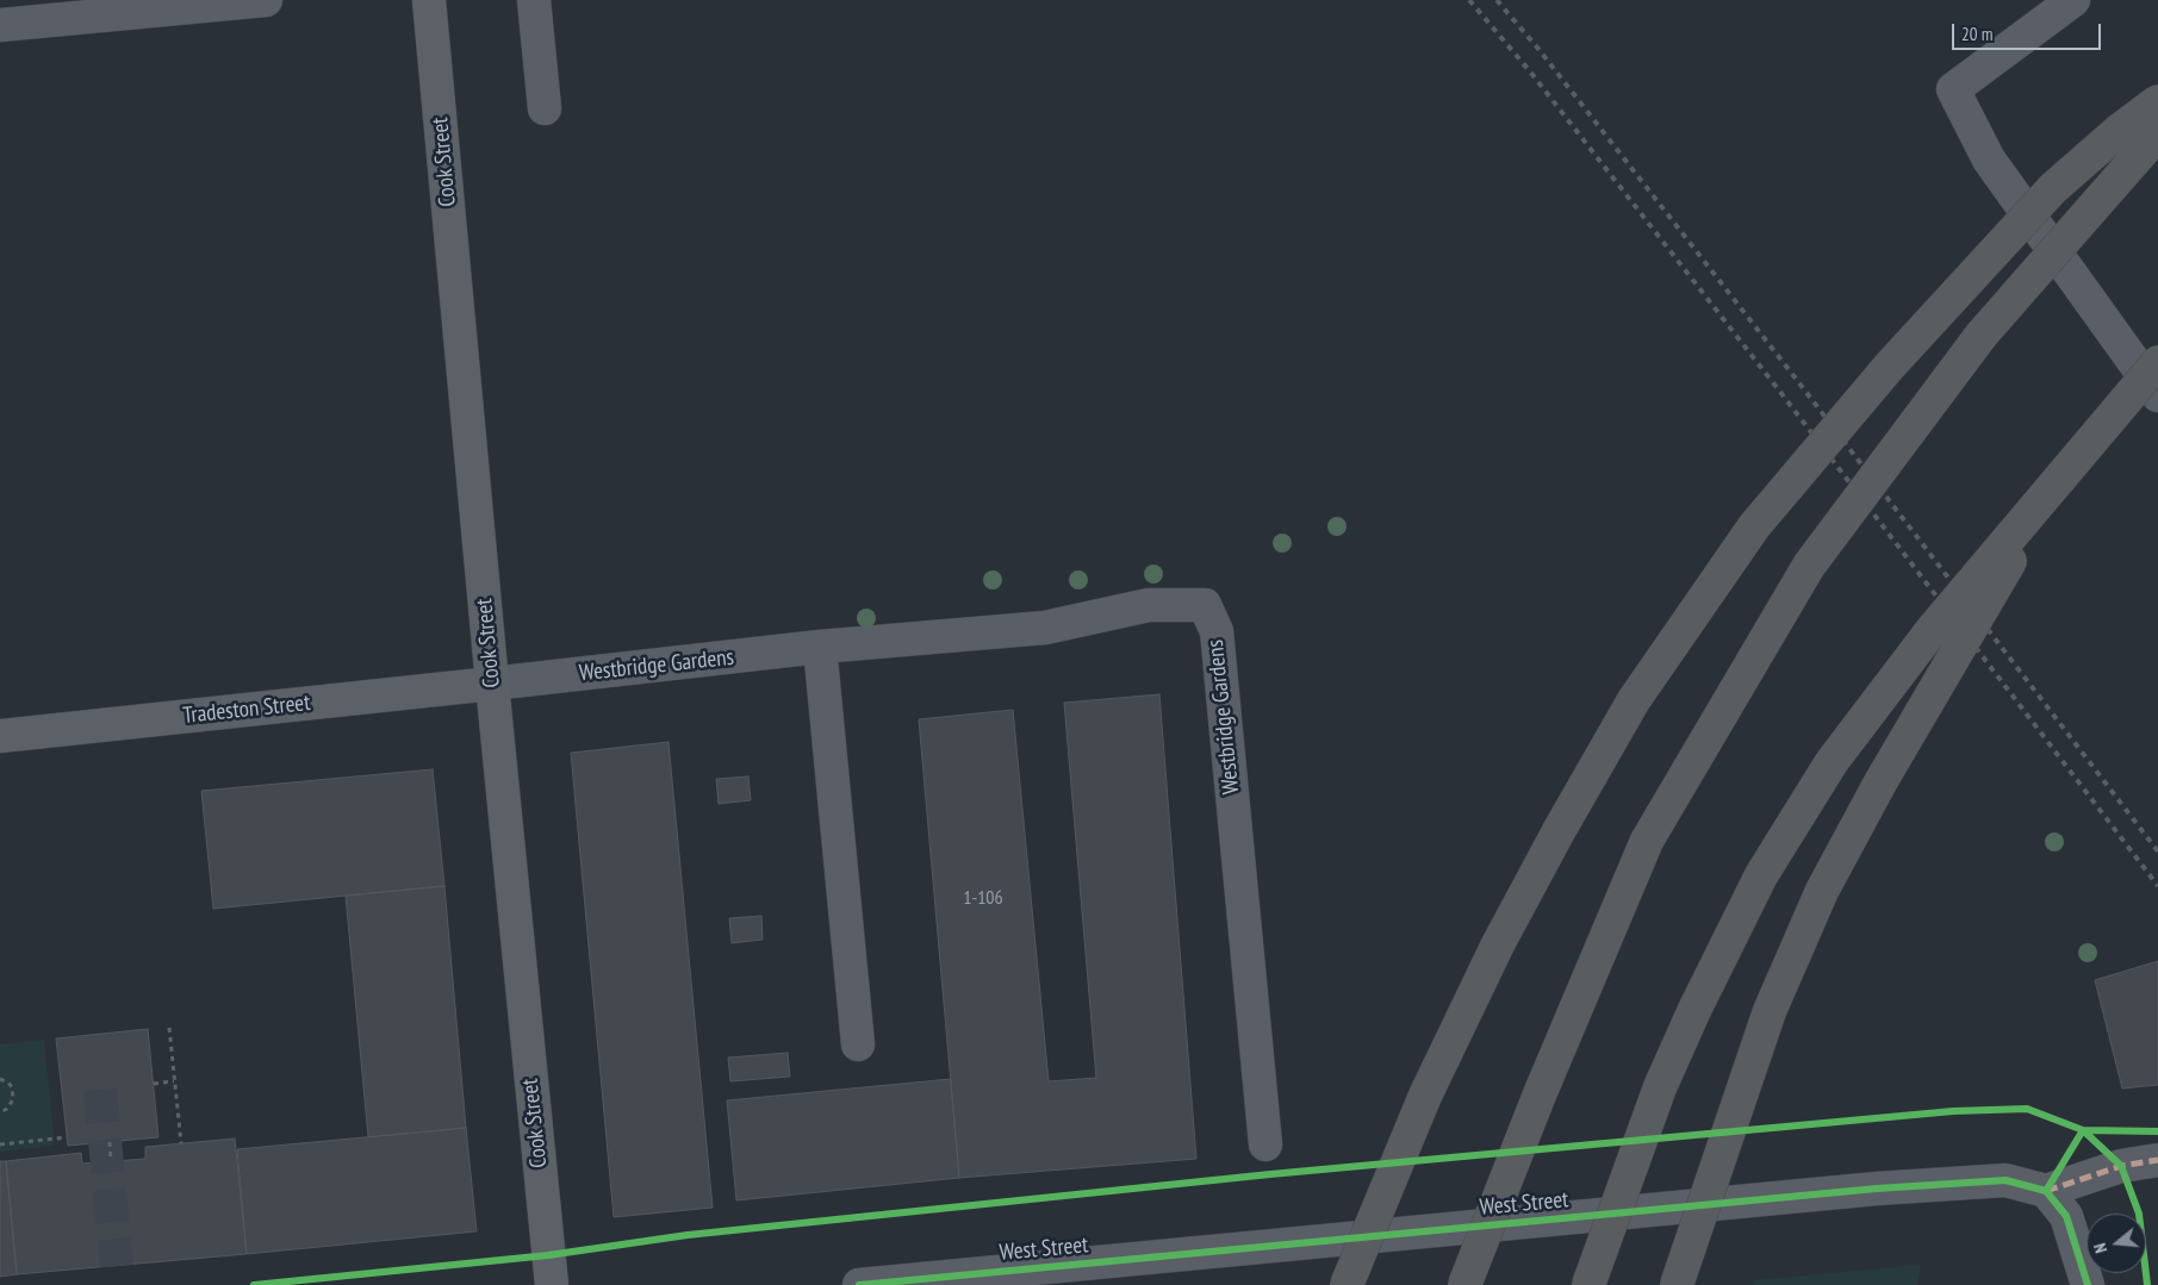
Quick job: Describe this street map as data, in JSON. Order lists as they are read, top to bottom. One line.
{"streets":{"main road":["Cook Street","Tradeston Street"],"street":["Westbridge Gardens","West Street"]},"crossings":[["Cook Street","Westbridge Gardens"],["Cook Street","Tradeston Street"],["Westbridge Gardens","Tradeston Street"]],"house_numbers":["1-106"],"scale_bar":"20 m","north":"left"}
